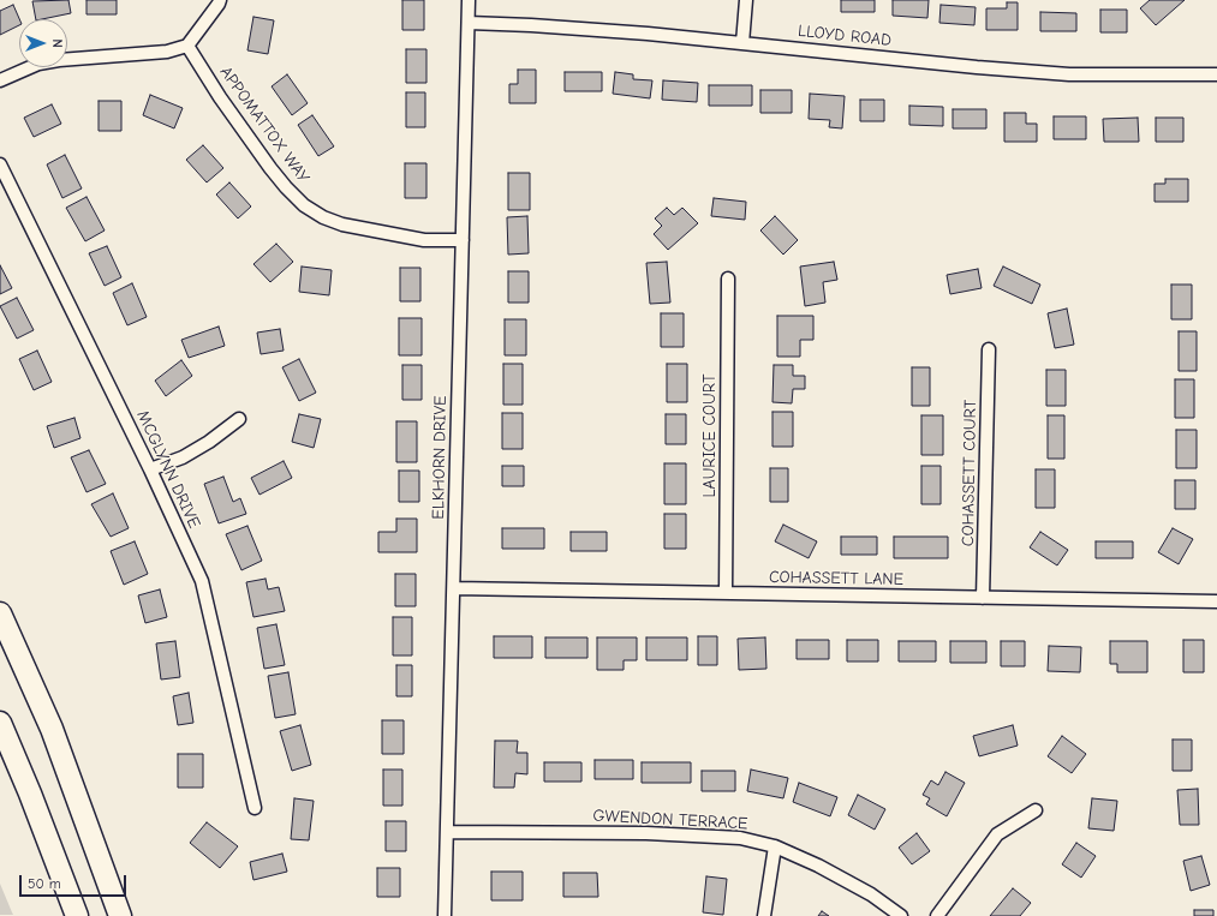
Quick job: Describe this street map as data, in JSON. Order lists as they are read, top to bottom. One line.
{"streets":{"street":["LLOYD ROAD","APPOMATTOX WAY","LAURICE COURT","ELKHORN DRIVE","MCGLYNN DRIVE","COHASSETT COURT","COHASSETT LANE","GWENDON TERRACE"]},"crossings":[["LLOYD ROAD","ELKHORN DRIVE"],["APPOMATTOX WAY","ELKHORN DRIVE"],["LAURICE COURT","COHASSETT LANE"],["ELKHORN DRIVE","COHASSETT LANE"],["ELKHORN DRIVE","GWENDON TERRACE"],["COHASSETT COURT","COHASSETT LANE"]],"scale_bar":"50 m","north":"right"}
